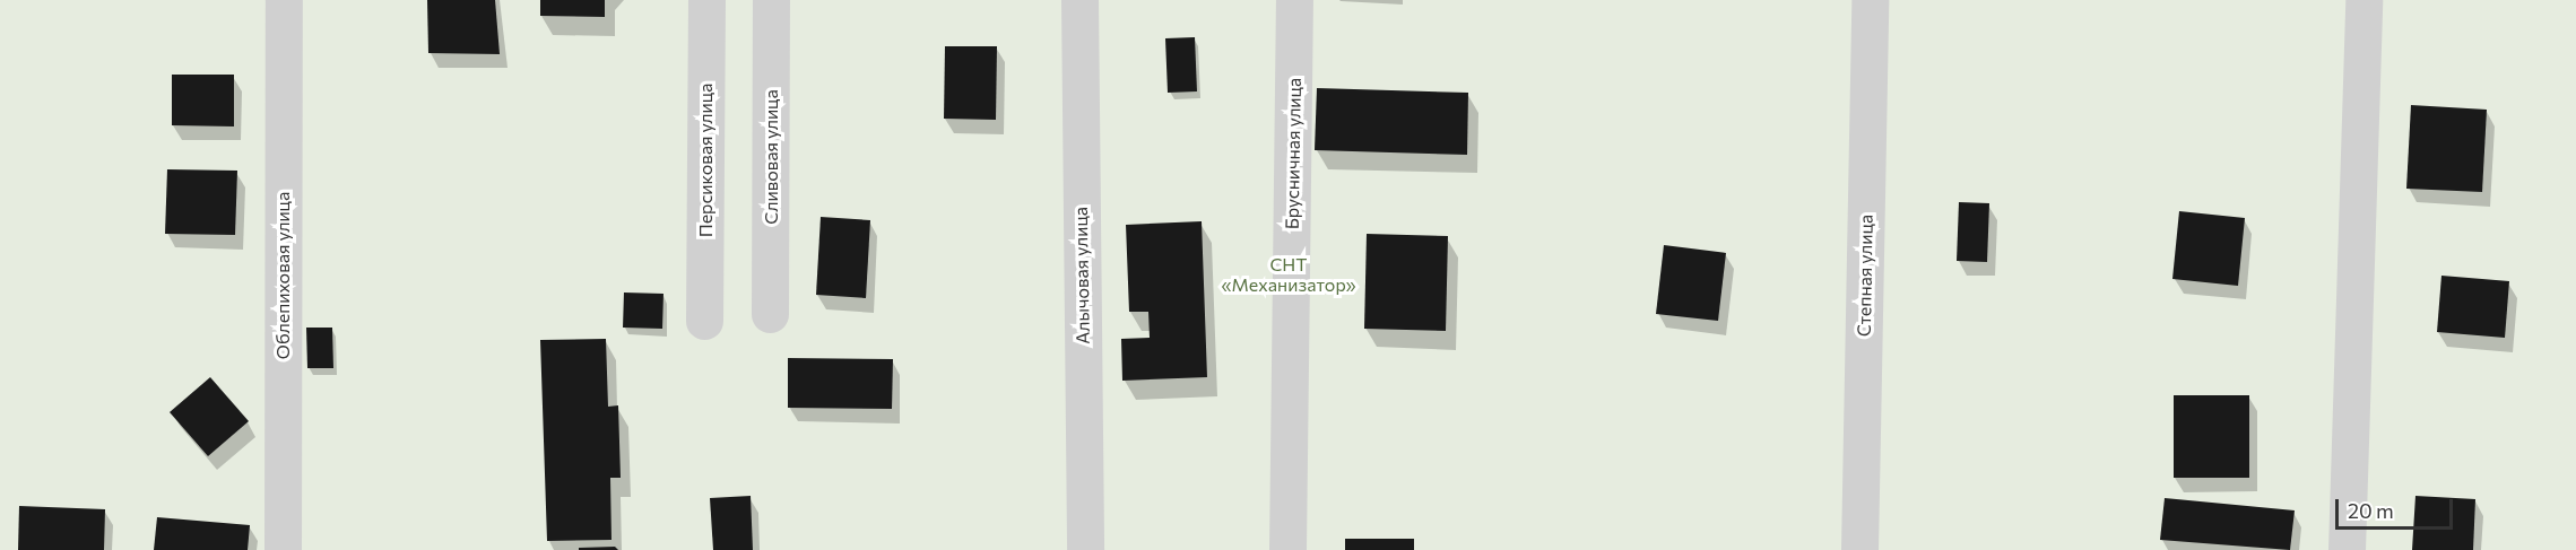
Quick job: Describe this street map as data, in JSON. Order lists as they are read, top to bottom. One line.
{"streets":{"street":["Брусничная улица","Сливовая улица","Персиковая улица","Облепиховая улица","Алычовая улица","Степная улица"]},"parks":["СНТ «Механизатор»"],"scale_bar":"20 m"}
